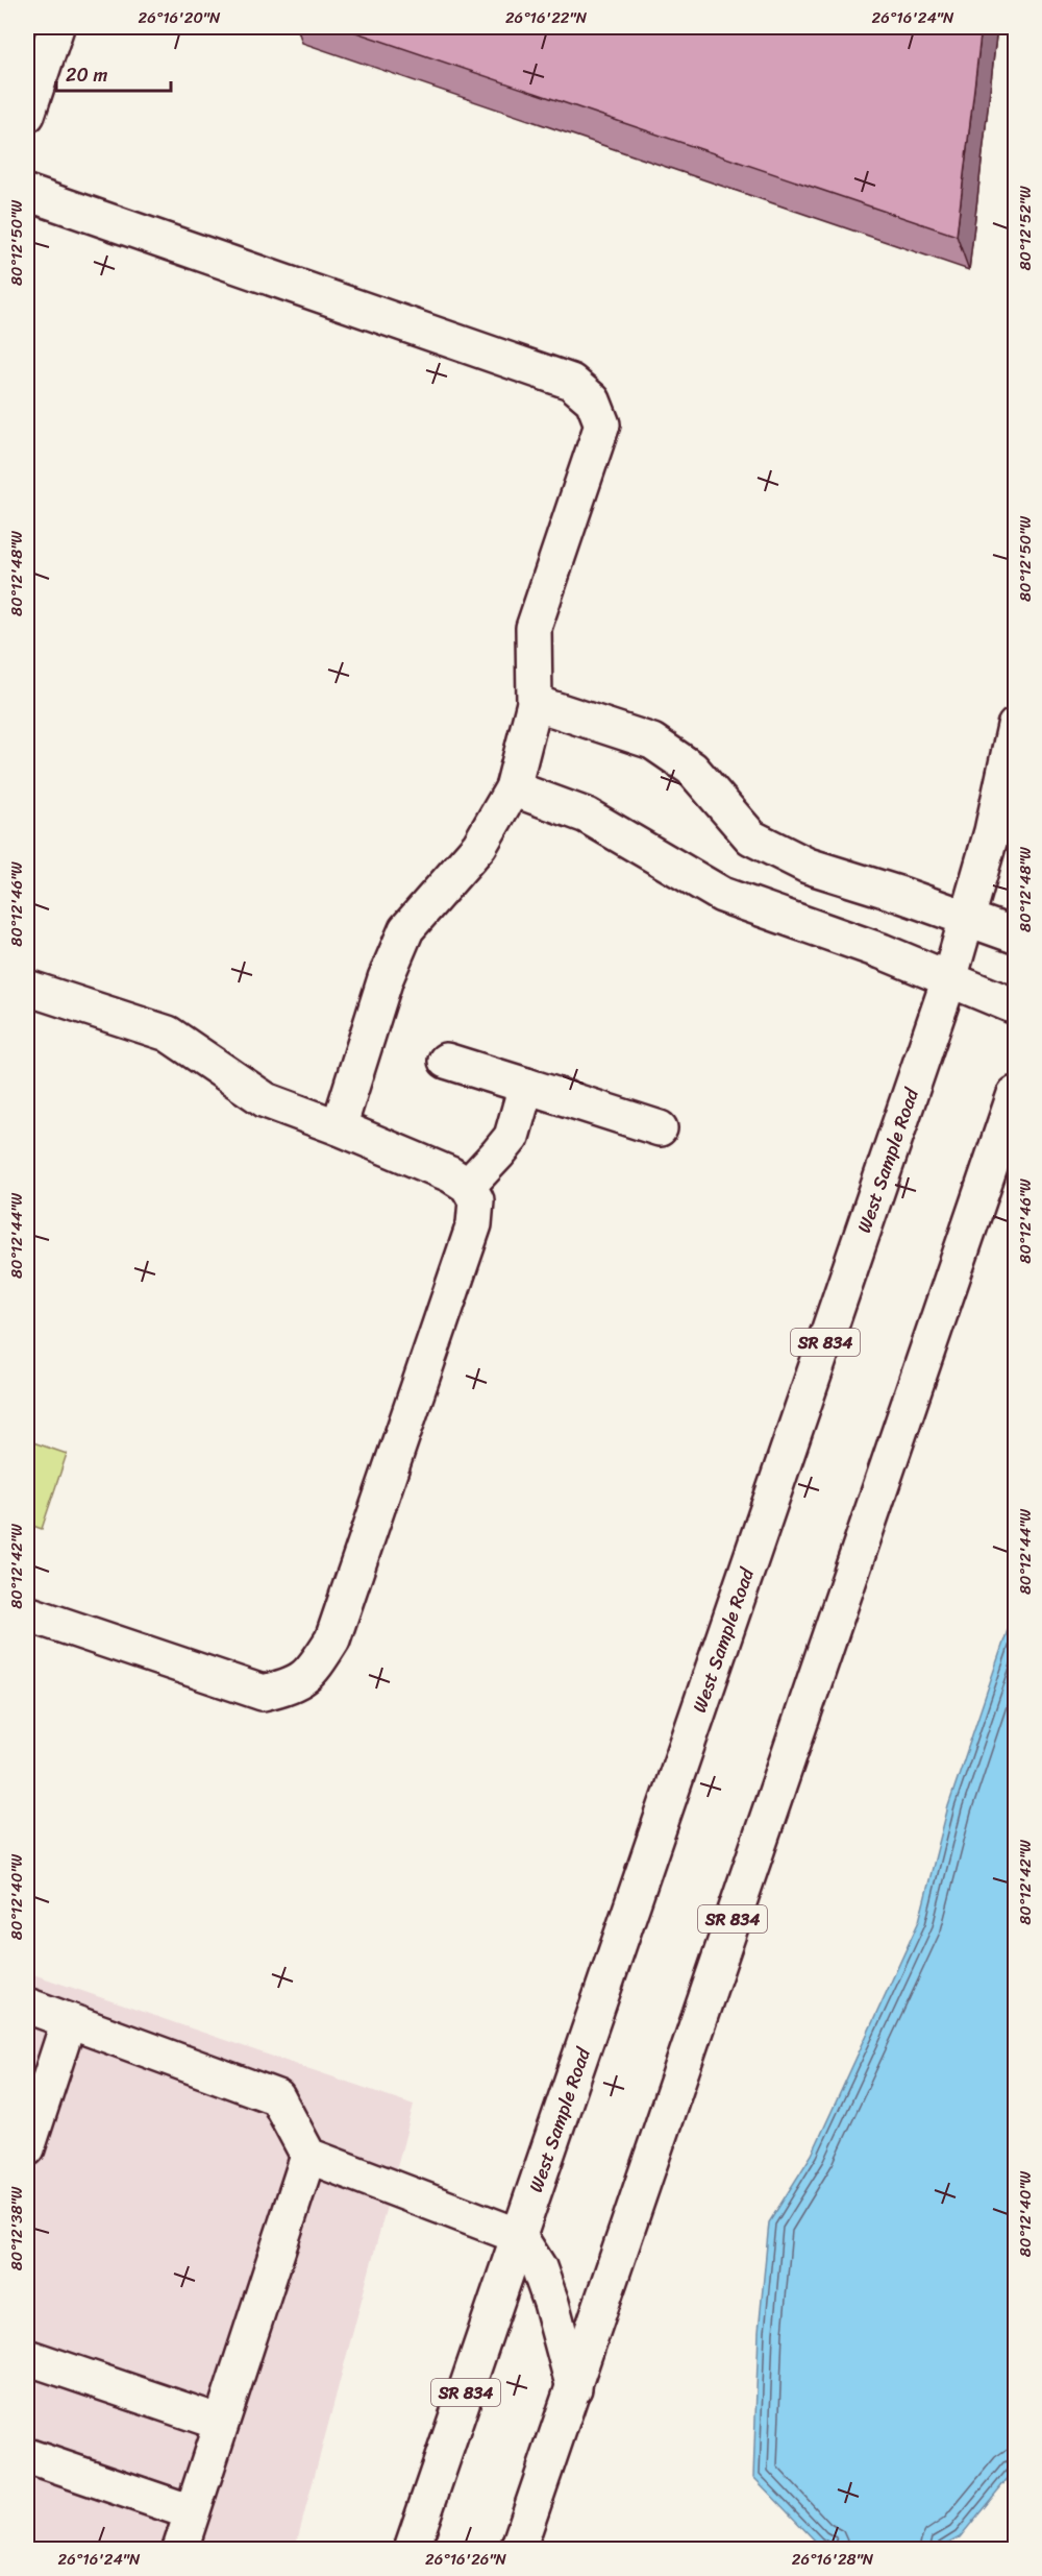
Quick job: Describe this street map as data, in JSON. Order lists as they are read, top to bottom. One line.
{"streets":{"main road":["West Sample Road","SR 834"]},"scale_bar":"20 m","coordinates":["26°16'20\"N","26°16'22\"N","26°16'24\"N","80°12'52\"W","80°12'50\"W","80°12'48\"W","80°12'46\"W","80°12'44\"W","80°12'42\"W","80°12'40\"W","80°12'38\"W","26°16'26\"N","26°16'28\"N"]}
